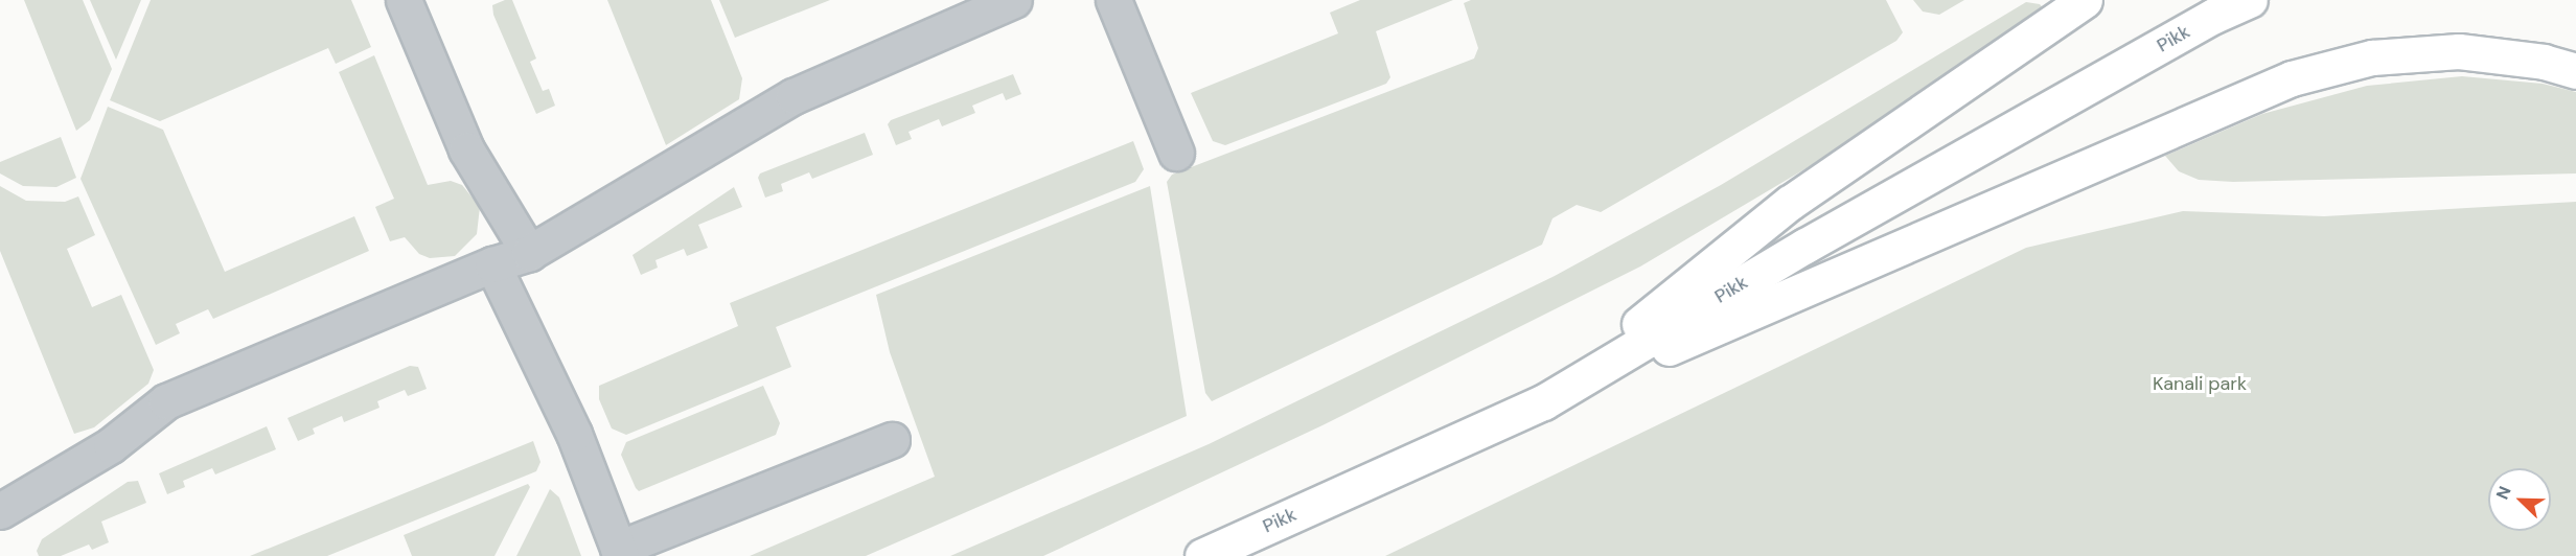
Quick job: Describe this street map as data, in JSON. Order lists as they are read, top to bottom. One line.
{"streets":{"street":["Pikk"]},"parks":["Kanali park"],"north":"top left"}
